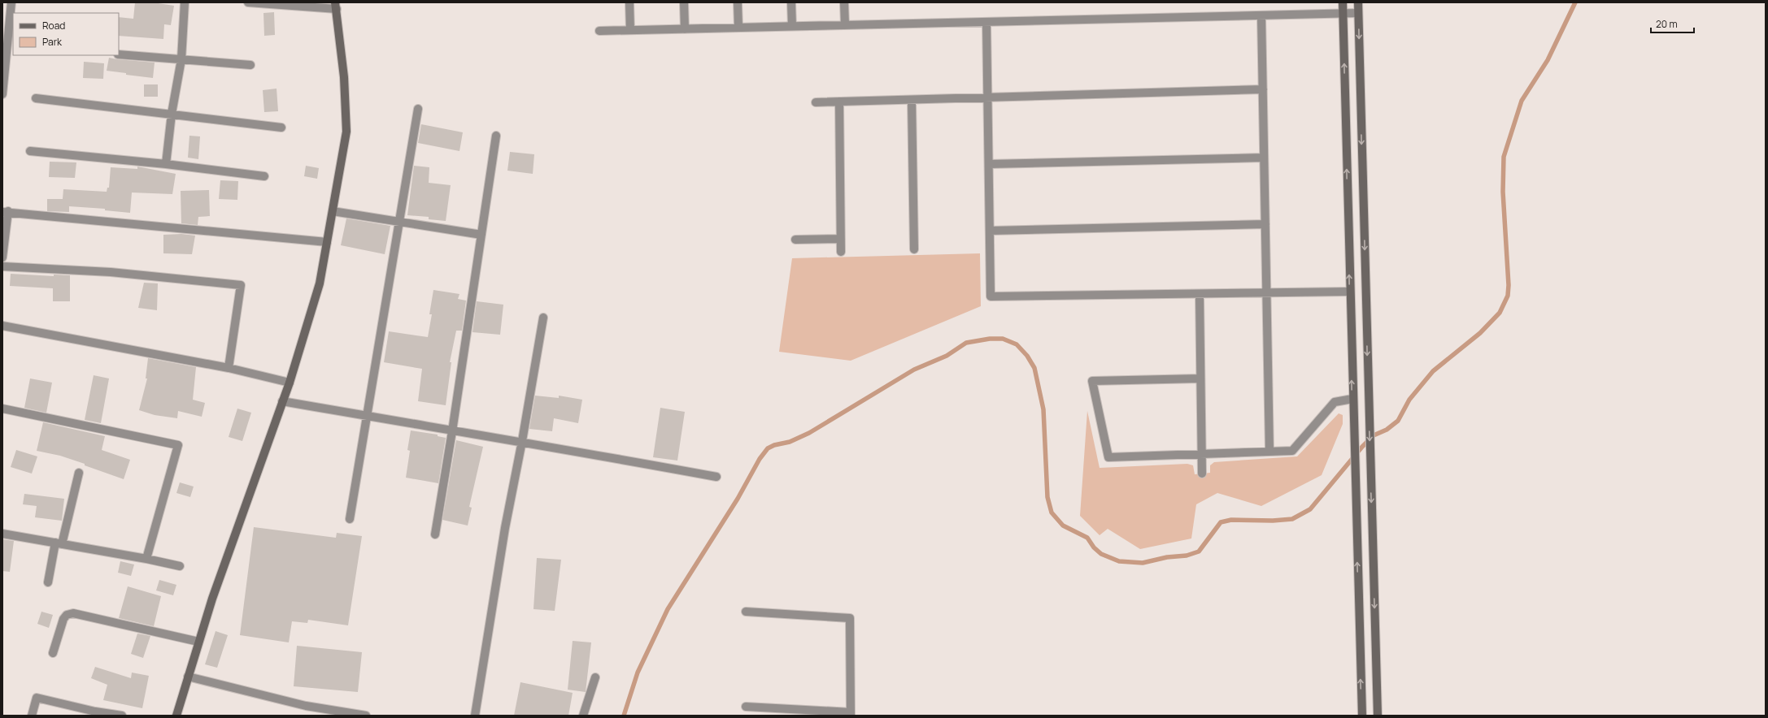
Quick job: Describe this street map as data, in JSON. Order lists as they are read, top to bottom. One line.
{"legend":["Road","Park"],"scale_bar":"20 m"}
